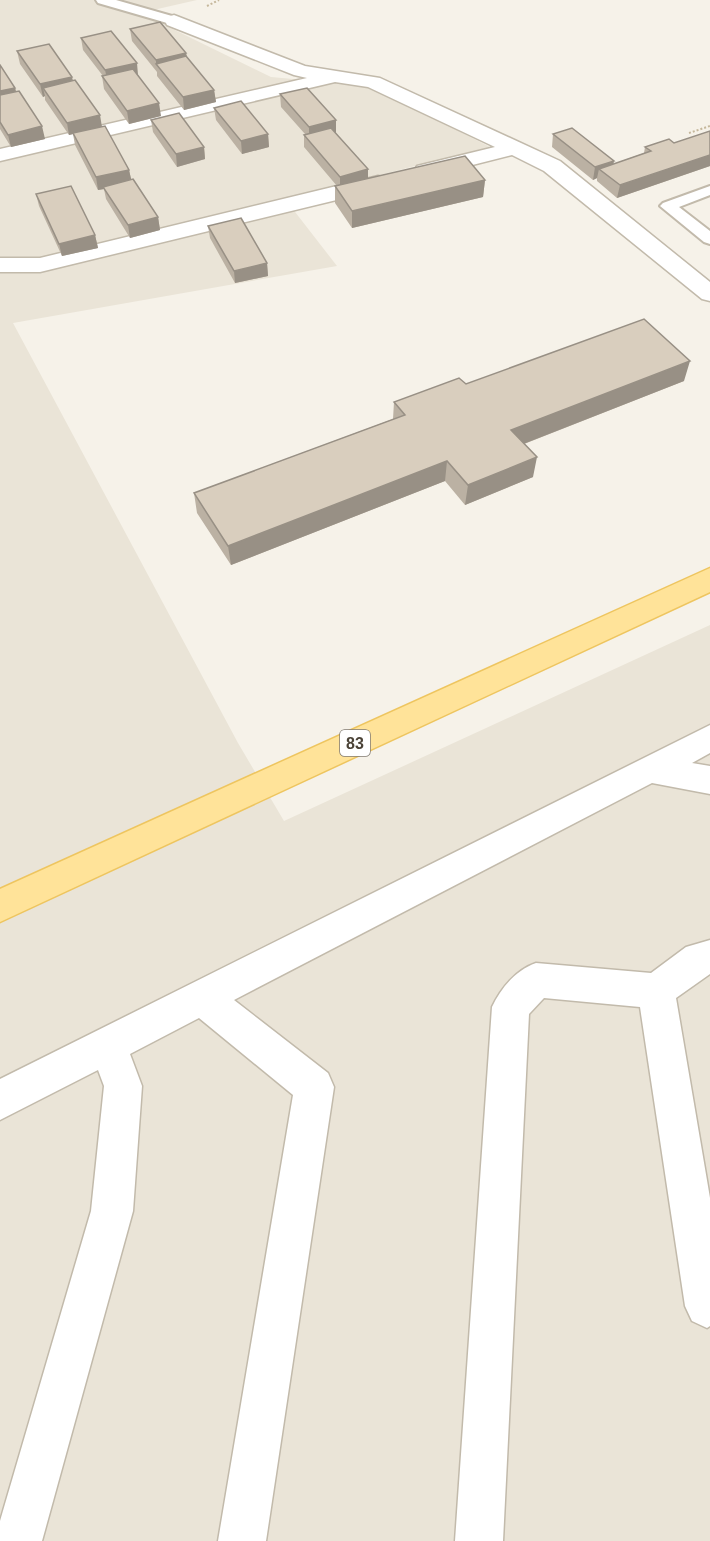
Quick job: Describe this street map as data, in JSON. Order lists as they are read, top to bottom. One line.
{"streets":{"main road":["83"]}}
